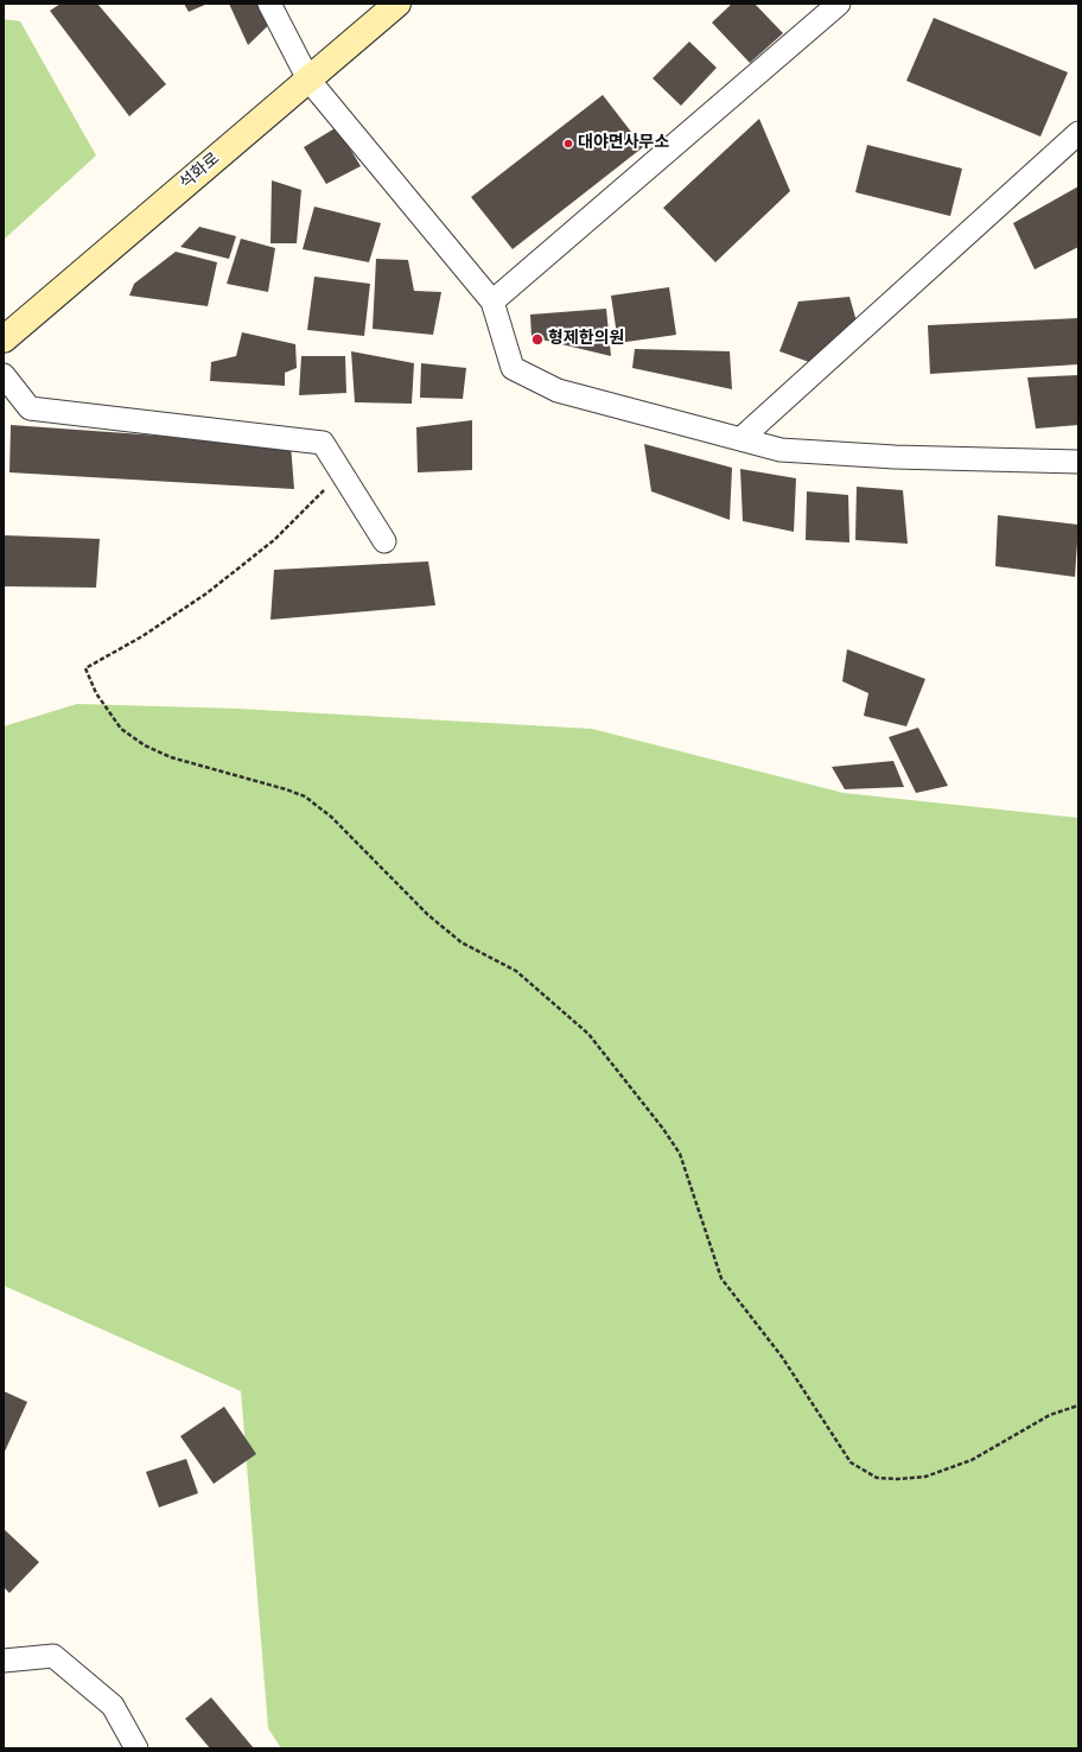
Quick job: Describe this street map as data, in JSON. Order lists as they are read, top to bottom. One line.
{"streets":{"street":["석화로"]},"places":["대야면사무소","형제한의원"]}
